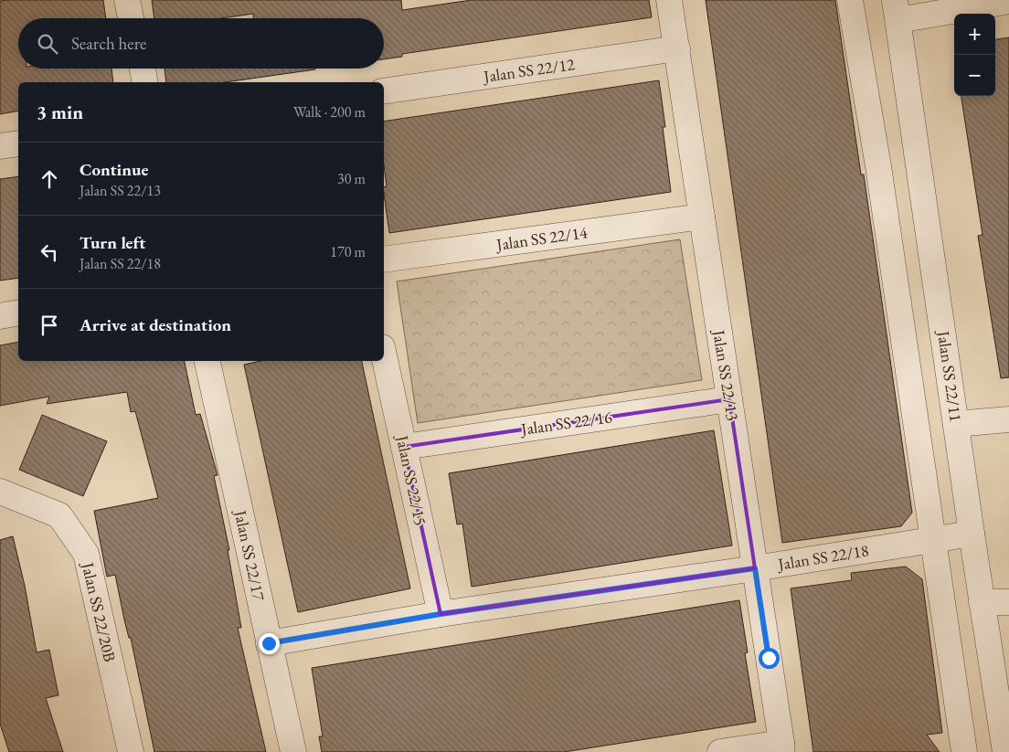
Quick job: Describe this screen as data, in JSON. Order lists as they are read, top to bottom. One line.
{"streets":{"street":["Jalan SS 22/12","Jalan SS 22/14","Jalan SS 22/13","Jalan SS 22/11","Jalan SS 22/16","Jalan SS 22/15","Jalan SS 22/17","Jalan SS 22/18","Jalan SS 22/20B"]},"crossings":[["Jalan SS 22/12","Jalan SS 22/13"],["Jalan SS 22/14","Jalan SS 22/13"],["Jalan SS 22/13","Jalan SS 22/16"],["Jalan SS 22/13","Jalan SS 22/18"],["Jalan SS 22/11","Jalan SS 22/18"],["Jalan SS 22/16","Jalan SS 22/15"],["Jalan SS 22/15","Jalan SS 22/18"],["Jalan SS 22/17","Jalan SS 22/18"]],"page":{"map_buttons":["+","−"],"search":"Search here","heading":["3 min","Walk · 200 m"],"list":[["Continue","Jalan SS 22/13","30 m"],["Turn left","Jalan SS 22/18","170 m"],"Arrive at destination"]}}
